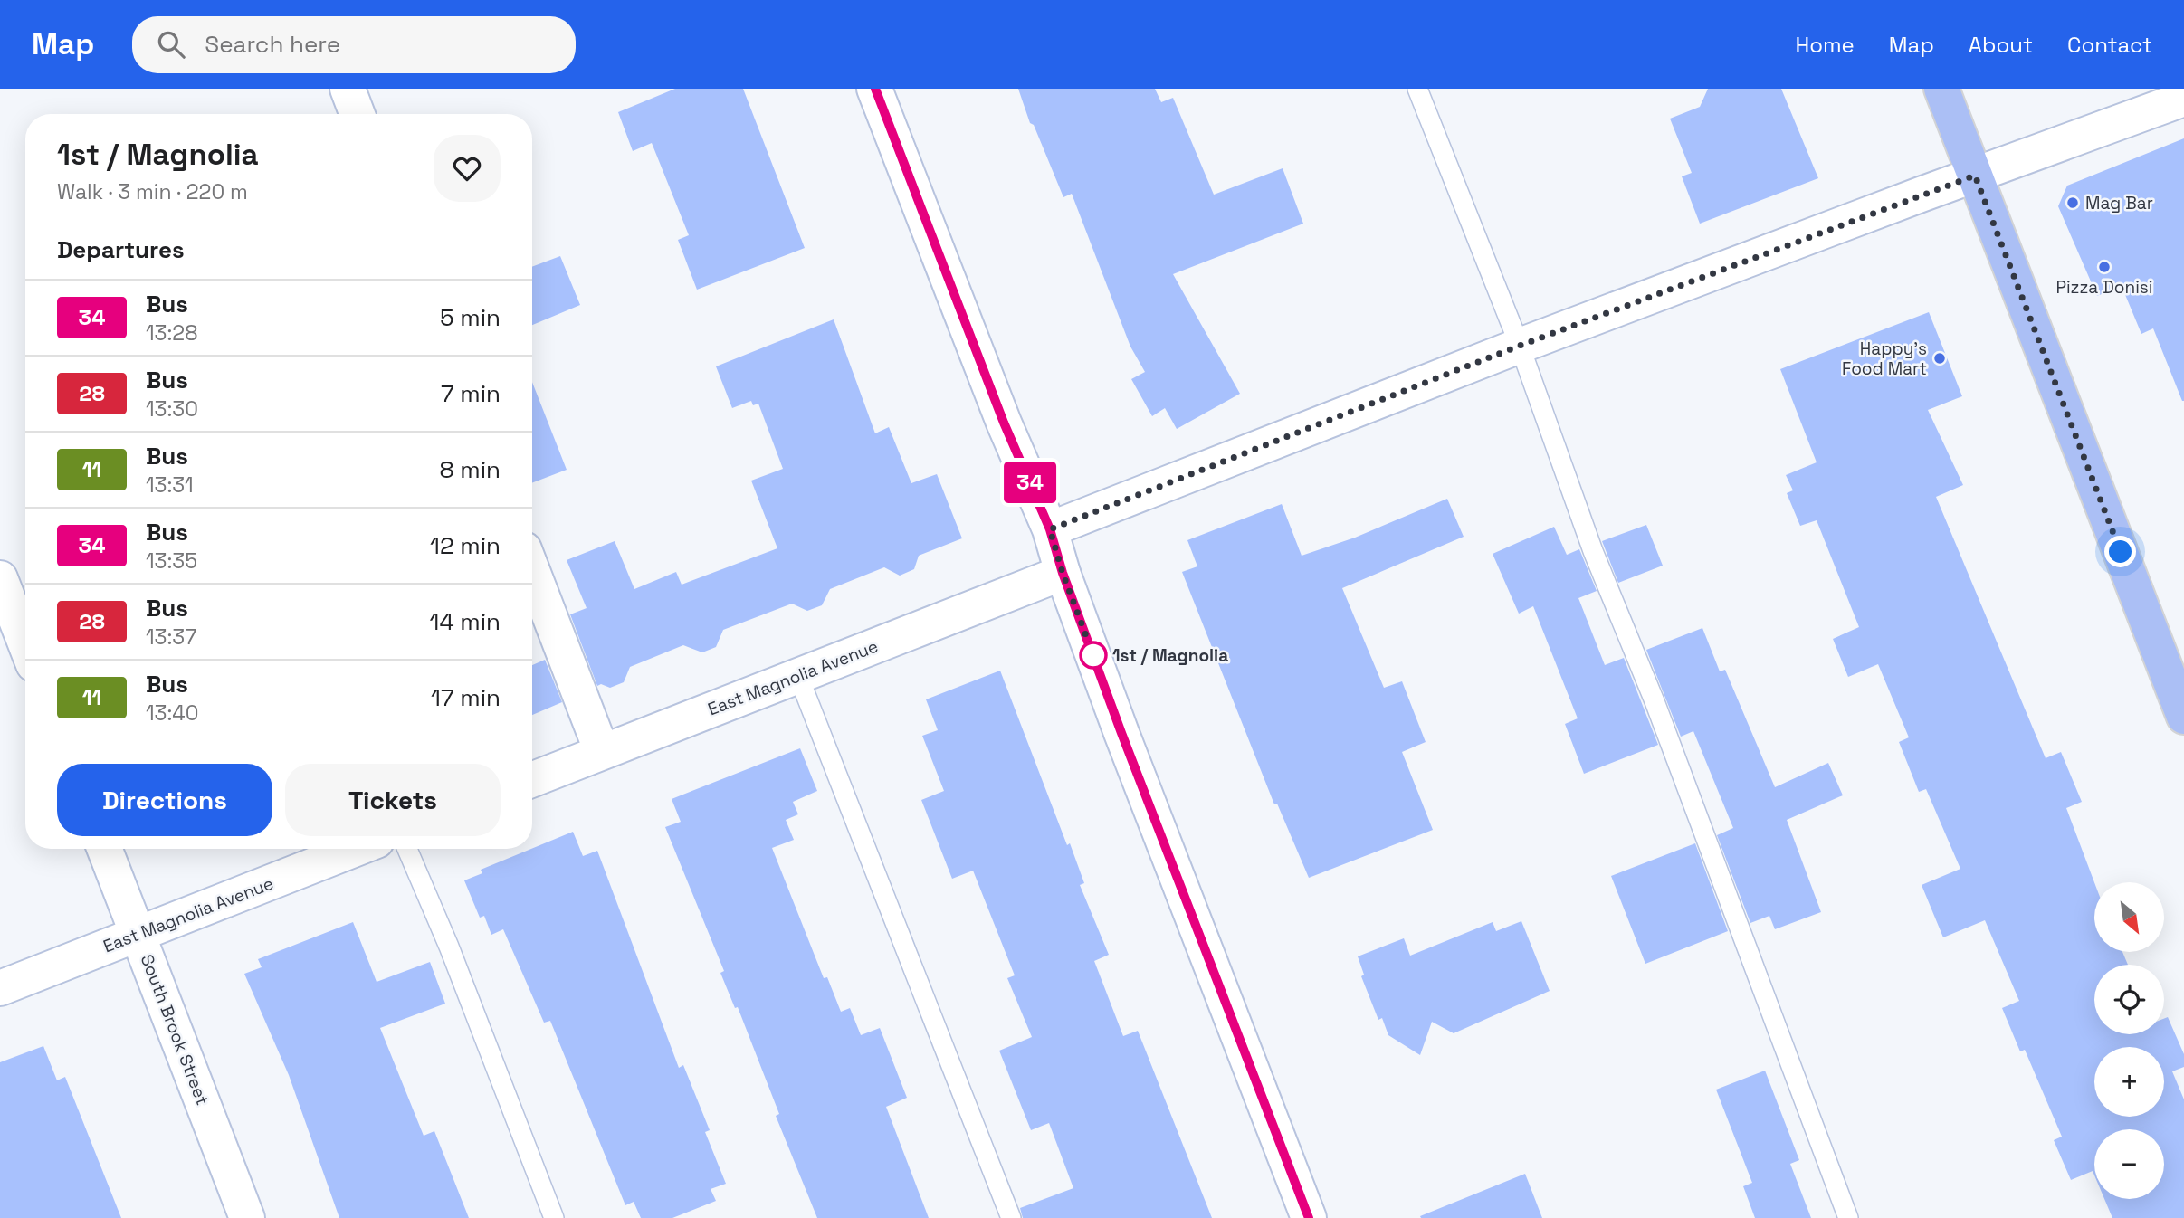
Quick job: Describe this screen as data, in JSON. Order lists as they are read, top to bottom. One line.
{"streets":{"street":["East Magnolia Avenue","South Brook Street"]},"crossings":[["East Magnolia Avenue","South Brook Street"]],"places":["Mag Bar","Pizza Donisi","Happy's Food Mart","1st / Magnolia"],"lines":["bus line 34"],"north":"bottom right","page":{"header":"Map","search":"Search here","nav":["Home","Map","About","Contact"],"on_map":"34","heading":[["1st / Magnolia","Walk · 3 min · 220 m"],"Departures"],"list":[{"mark":"34","name":"Bus","note":"13:28","value":"5 min"},{"mark":"28","name":"Bus","note":"13:30","value":"7 min"},{"mark":"11","name":"Bus","note":"13:31","value":"8 min"},{"mark":"34","name":"Bus","note":"13:35","value":"12 min"},{"mark":"28","name":"Bus","note":"13:37","value":"14 min"},{"mark":"11","name":"Bus","note":"13:40","value":"17 min"}],"buttons":["Directions","Tickets"],"map_buttons":["+","−"]}}
